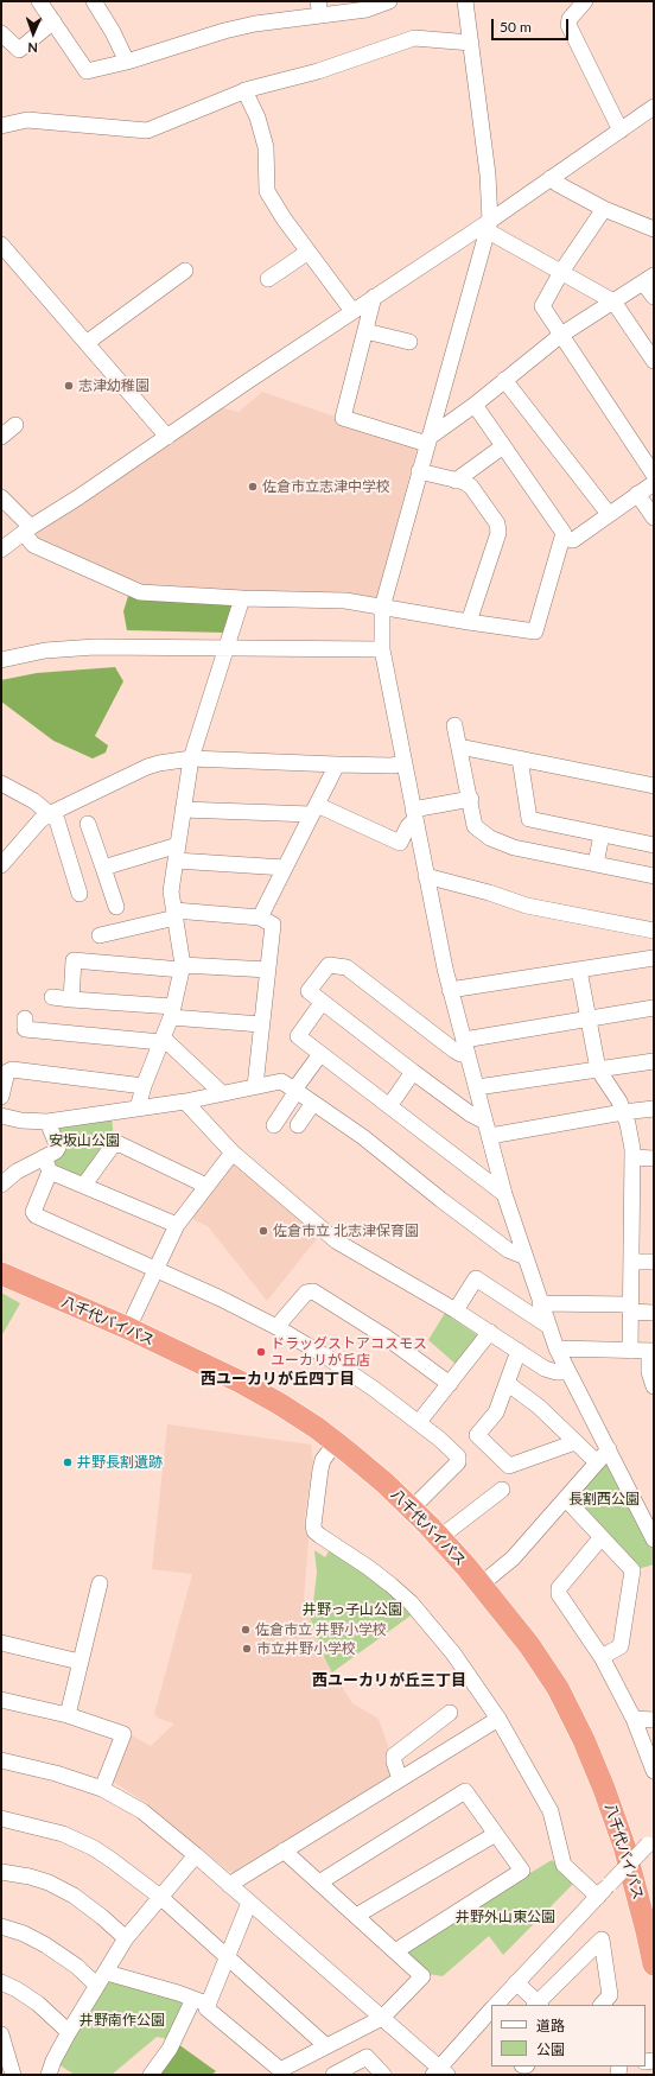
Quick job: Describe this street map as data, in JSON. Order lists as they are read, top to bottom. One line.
{"streets":{"highway":["八千代バイパス"]},"districts":["西ユーカリが丘四丁目","西ユーカリが丘三丁目"],"parks":["安坂山公園","長割西公園","井野っ子山公園","井野外山東公園","井野南作公園"],"places":["志津幼稚園","佐倉市立志津中学校","佐倉市立 北志津保育園","ドラッグストアコスモス ユーカリが丘店","井野長割遺跡","佐倉市立 井野小学校","市立井野小学校"],"legend":["道路","公園"],"scale_bar":"50 m","north":"bottom"}
